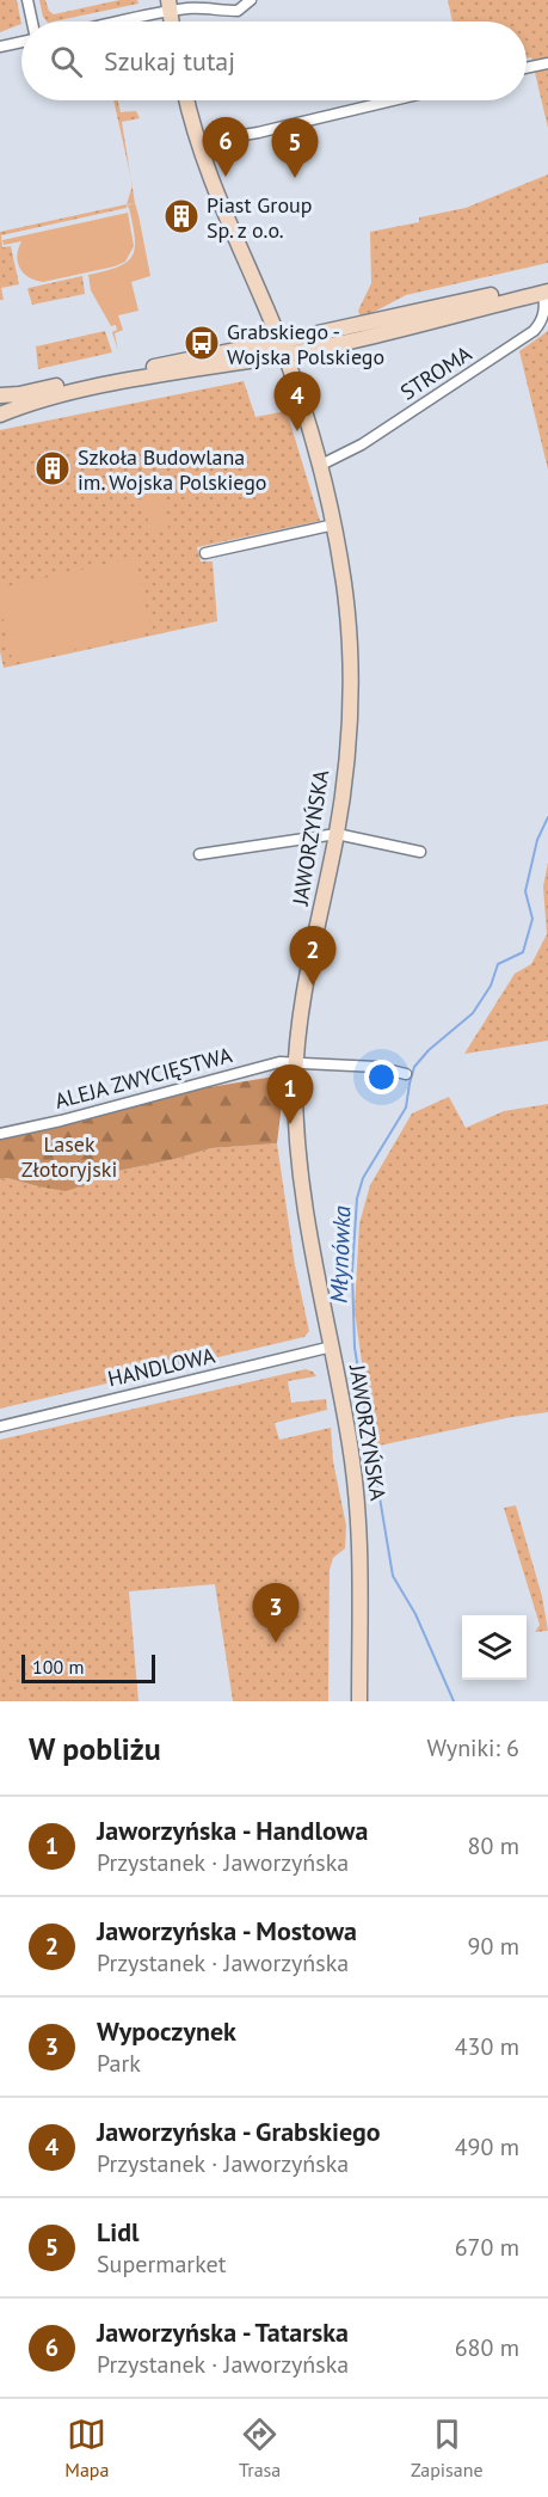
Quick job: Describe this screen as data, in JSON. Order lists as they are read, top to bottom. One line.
{"streets":{"street":["STROMA","JAWORZYŃSKA","ALEJA ZWYCIĘSTWA","HANDLOWA"]},"crossings":[["STROMA","JAWORZYŃSKA"],["JAWORZYŃSKA","ALEJA ZWYCIĘSTWA"],["JAWORZYŃSKA","HANDLOWA"]],"water":["Młynówka"],"parks":["Lasek Złotoryjski"],"places":{"building":["Piast Group Sp. z o.o.","Szkoła Budowlana im. Wojska Polskiego"],"bus stop":["Grabskiego - Wojska Polskiego"]},"scale_bar":"100 m","page":{"search":"Szukaj tutaj","pins":["6","5","4","2","1","3"],"scale":"100 m","heading":["W pobliżu","Wyniki: 6"],"list":[{"mark":"1","name":"Jaworzyńska - Handlowa","note":"Przystanek · Jaworzyńska","value":"80 m"},{"mark":"2","name":"Jaworzyńska - Mostowa","note":"Przystanek · Jaworzyńska","value":"90 m"},{"mark":"3","name":"Wypoczynek","note":"Park","value":"430 m"},{"mark":"4","name":"Jaworzyńska - Grabskiego","note":"Przystanek · Jaworzyńska","value":"490 m"},{"mark":"5","name":"Lidl","note":"Supermarket","value":"670 m"},{"mark":"6","name":"Jaworzyńska - Tatarska","note":"Przystanek · Jaworzyńska","value":"680 m"}],"nav":["Mapa","Trasa","Zapisane"]}}
